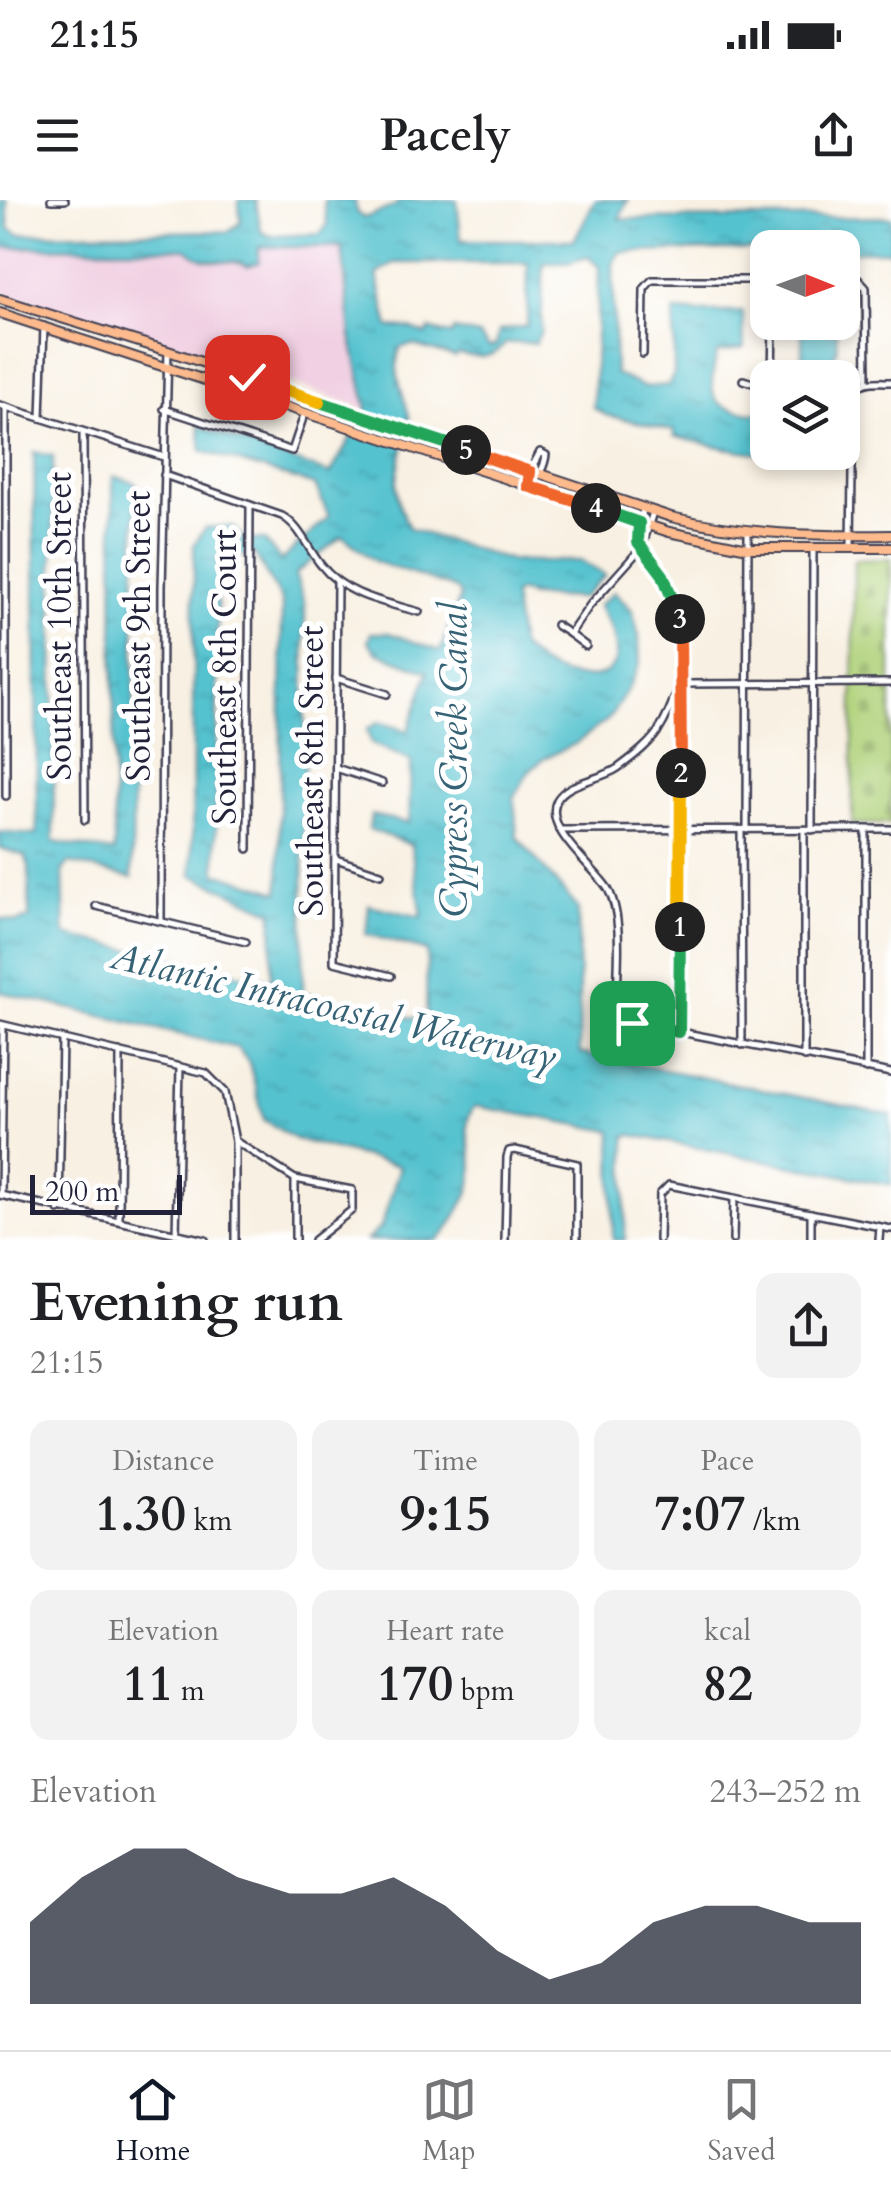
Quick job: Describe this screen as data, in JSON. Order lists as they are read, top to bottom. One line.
{"streets":{"street":["Southeast 10th Street","Southeast 9th Street","Southeast 8th Court","Southeast 8th Street"]},"water":["Cypress Creek Canal","Atlantic Intracoastal Waterway"],"scale_bar":"200 m","north":"right","page":{"status":"21:15","header":"Pacely","pins":["5","4","3","2","1"],"scale":"200 m","heading":["Evening run","21:15"],"stats":[["Distance","1.30 km"],["Time","9:15"],["Pace","7:07 /km"],["Elevation","11 m"],["Heart rate","170 bpm"],["kcal","82"]],"chart":["Elevation","243–252 m"],"tabs":["Home","Map","Saved"]}}
